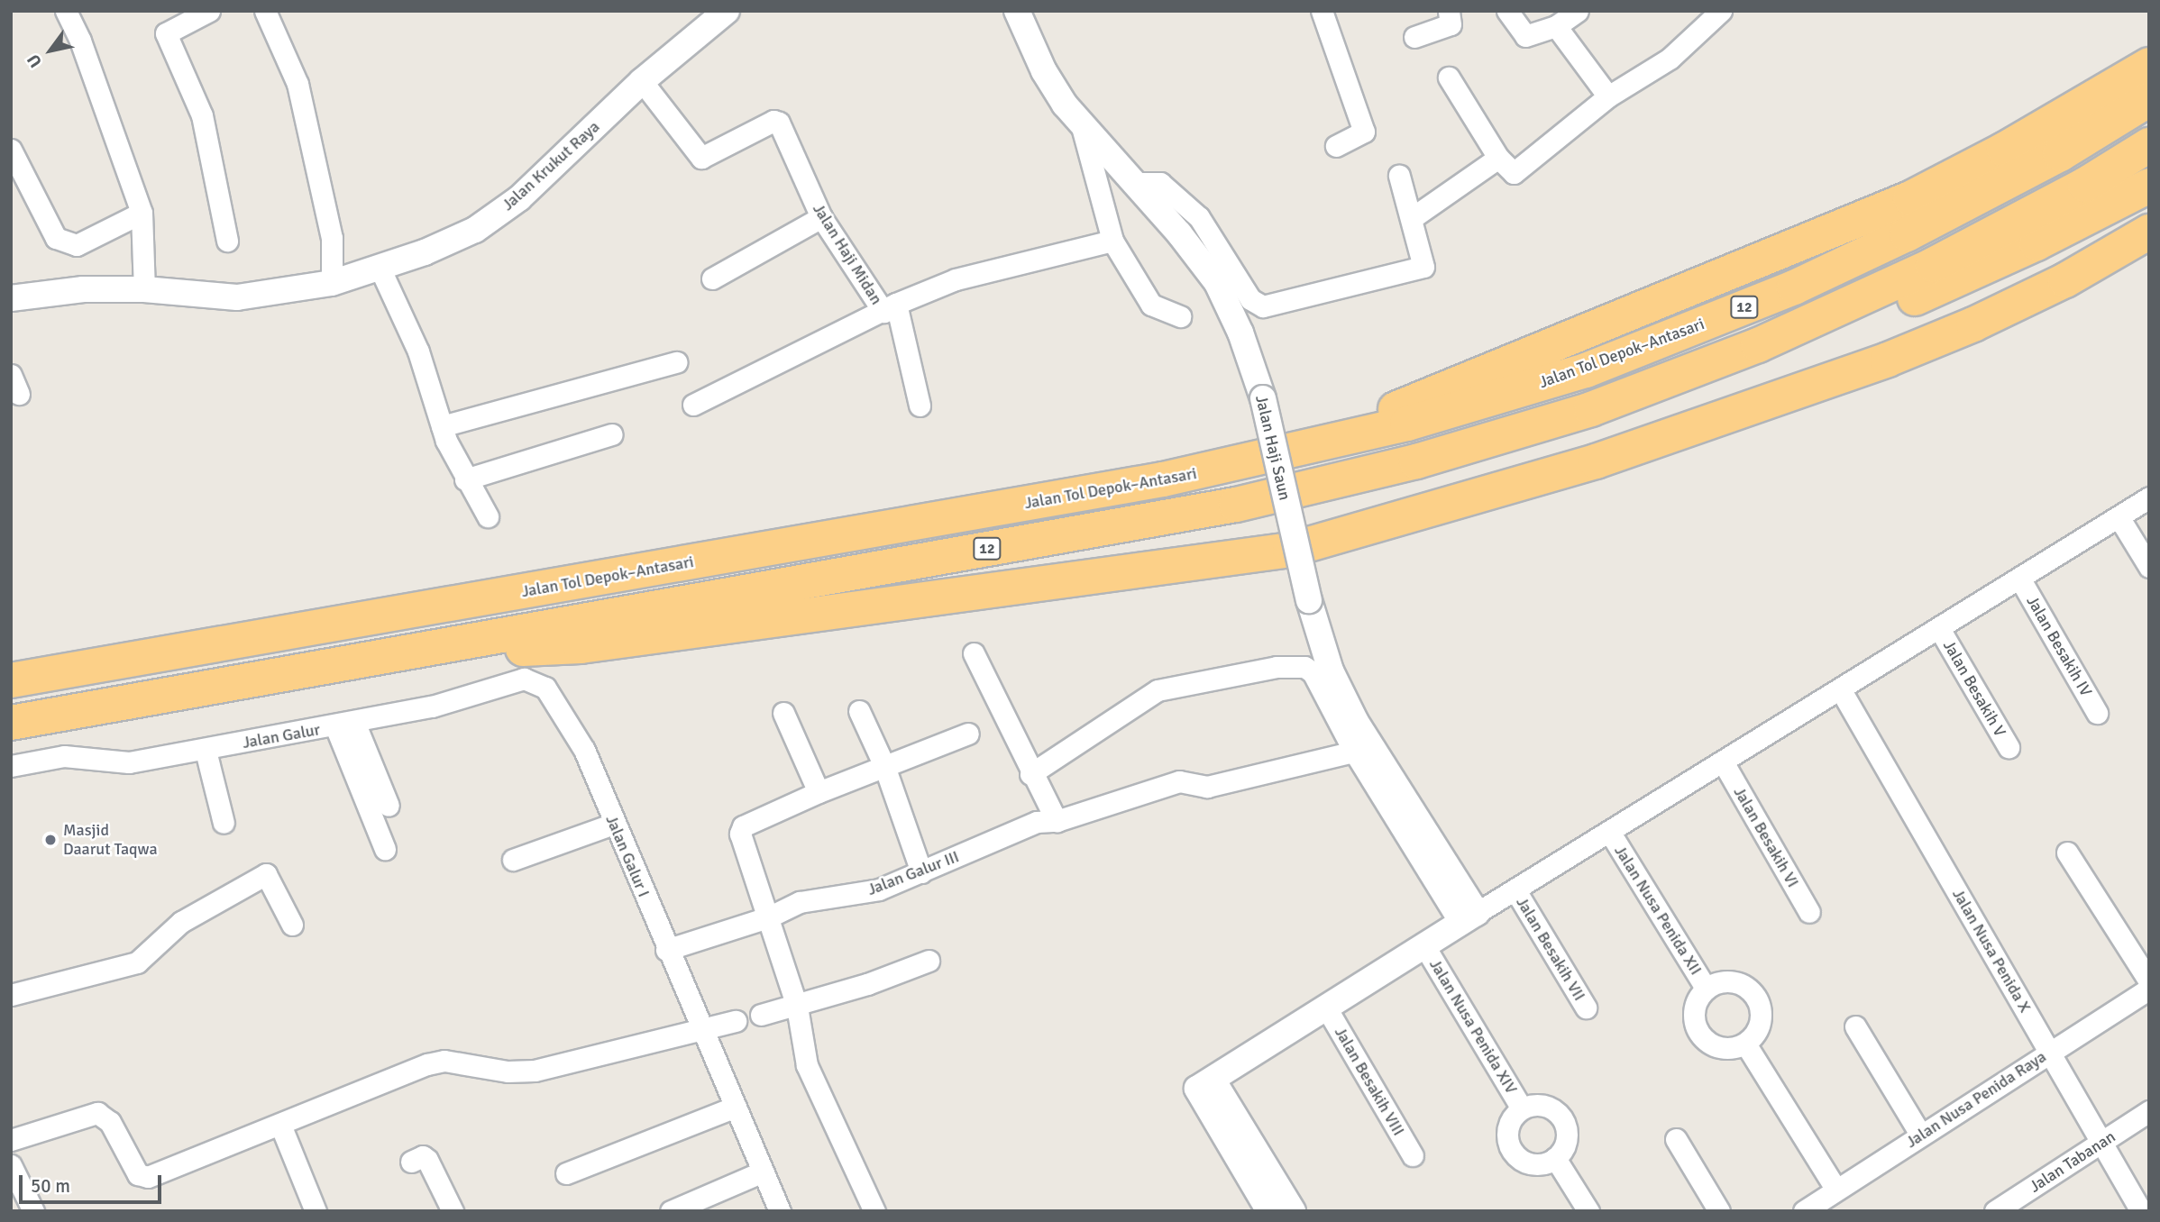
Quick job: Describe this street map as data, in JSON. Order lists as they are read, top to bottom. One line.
{"streets":{"highway":["12","Jalan Tol Depok–Antasari"],"street":["Jalan Krukut Raya","Jalan Haji Midan","Jalan Haji Saun","Jalan Besakih IV","Jalan Besakih V","Jalan Galur","Jalan Besakih VI","Jalan Galur I","Jalan Galur III","Jalan Nusa Penida XII","Jalan Besakih VII","Jalan Nusa Penida X","Jalan Nusa Penida XIV","Jalan Besakih VIII","Jalan Nusa Penida Raya","Jalan Tabanan"]},"crossings":[["Jalan Krukut Raya","Jalan Haji Midan"],["Jalan Galur","Jalan Galur I"],["Jalan Galur I","Jalan Galur III"],["Jalan Nusa Penida X","Jalan Nusa Penida Raya"],["Jalan Nusa Penida X","Jalan Tabanan"]],"places":["Masjid Daarut Taqwa"],"scale_bar":"50 m","north":"bottom left"}
